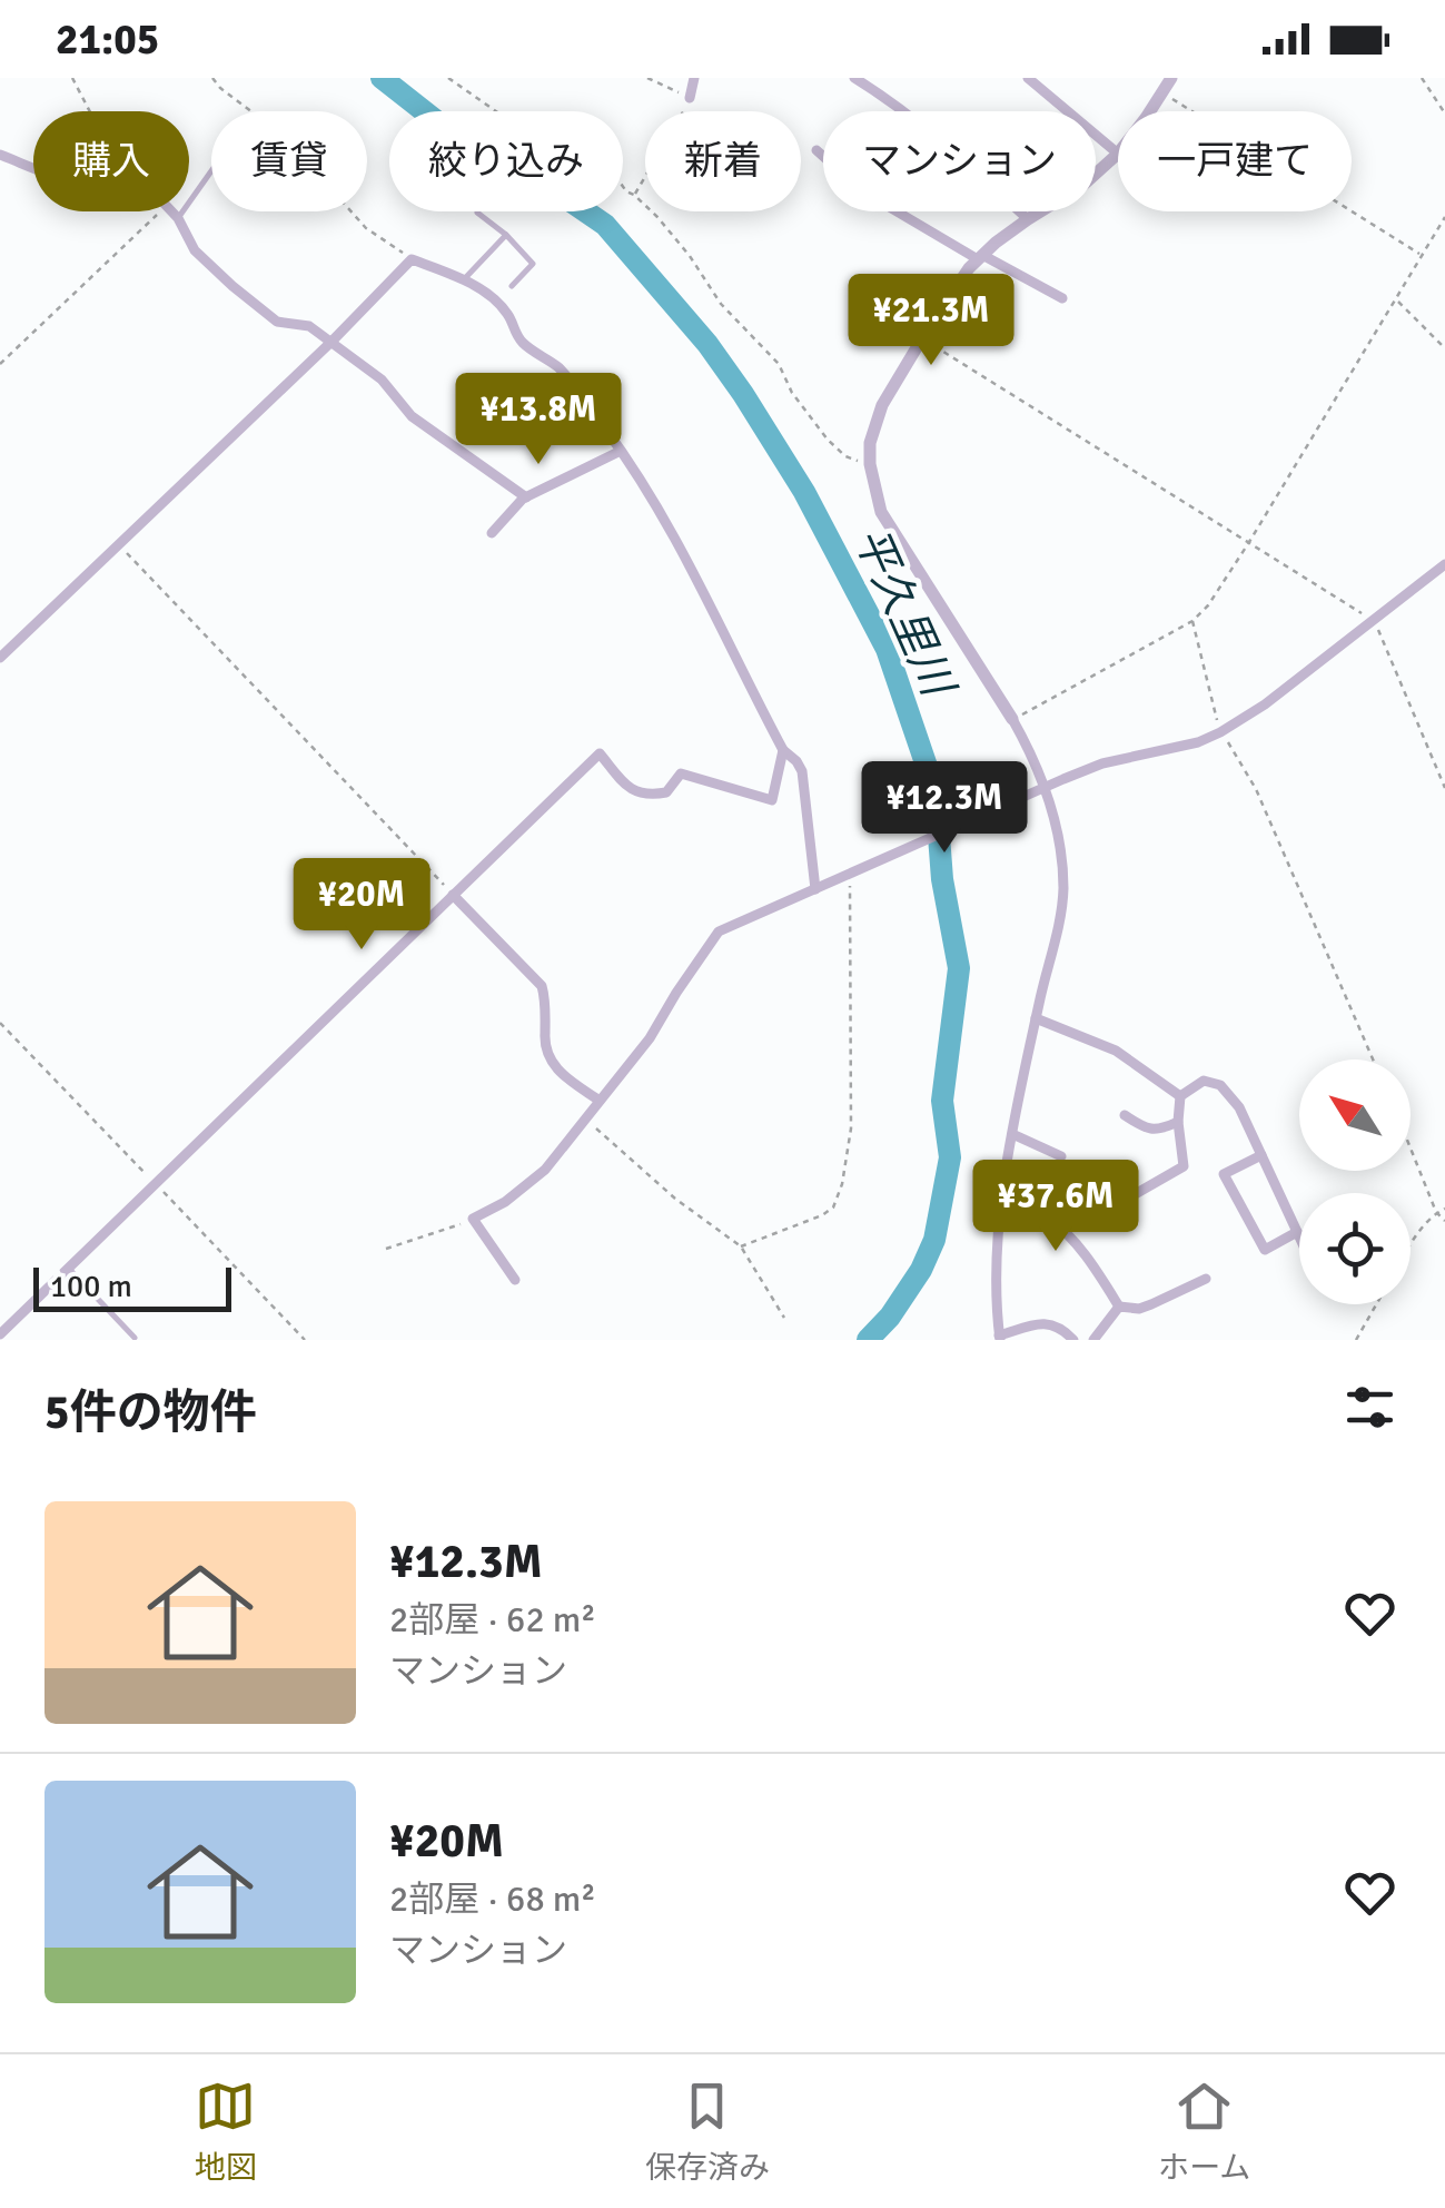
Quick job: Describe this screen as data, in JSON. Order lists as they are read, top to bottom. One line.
{"water":["平久里川"],"scale_bar":"100 m","north":"top left","page":{"status":"21:05","chip":["購入","賃貸","絞り込み","新着","マンション","一戸建て"],"price":["¥21.3M","¥13.8M","¥12.3M","¥20M","¥37.6M"],"scale":"100 m","heading":"5件の物件","list":[{"name":"¥12.3M","note":"2部屋 · 62 m² · マンション"},{"name":"¥20M","note":"2部屋 · 68 m² · マンション"}],"tabs":["地図","保存済み","ホーム"]}}
